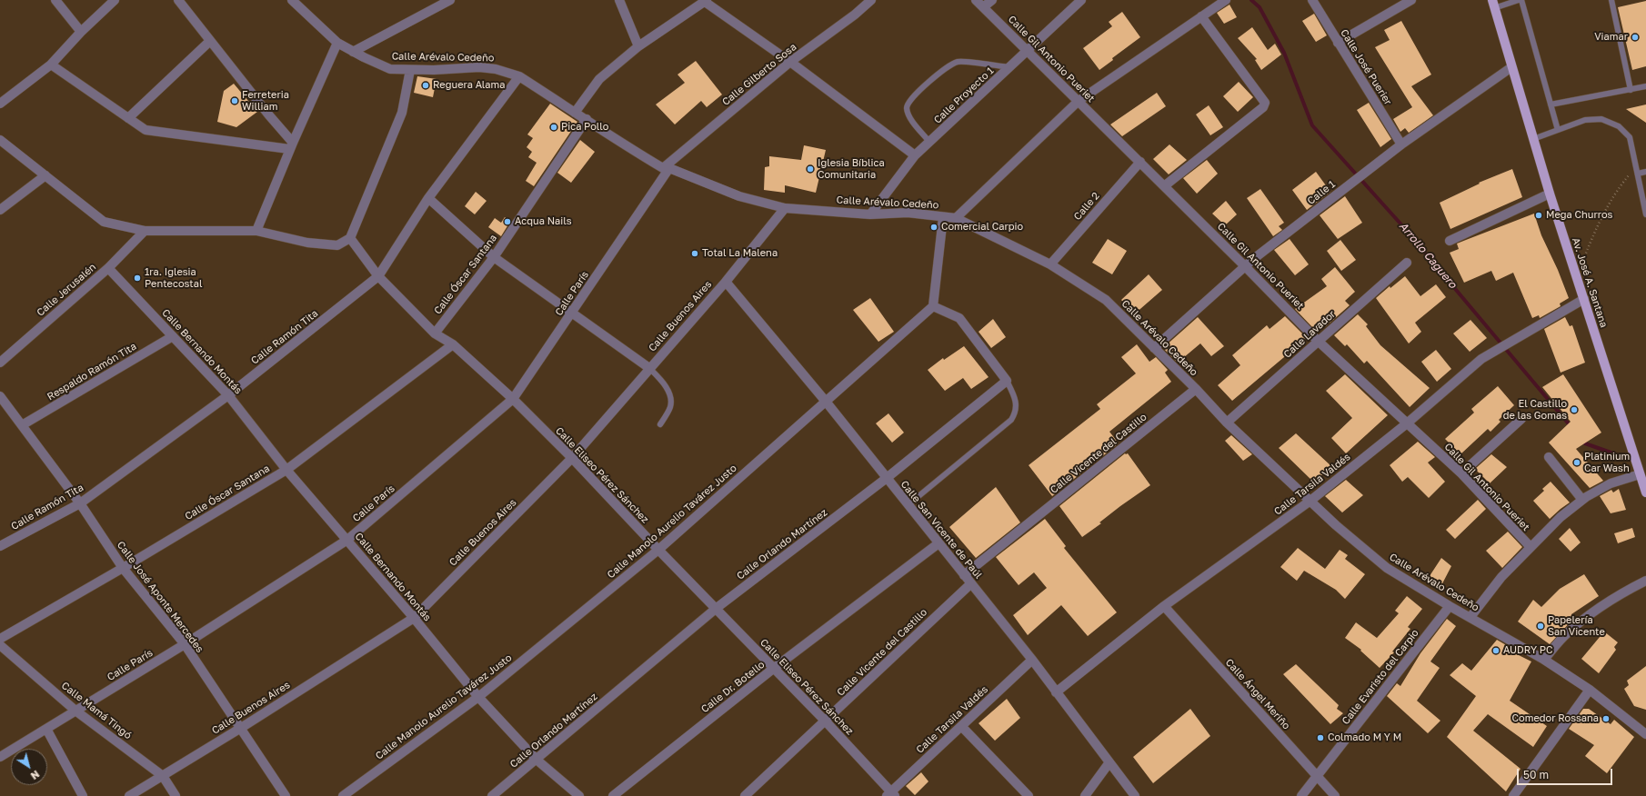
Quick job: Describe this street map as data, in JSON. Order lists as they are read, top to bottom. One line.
{"streets":{"main road":["Av. José A. Santana"],"street":["Calle Arévalo Cedeño","Calle Gil Antonio Pueriet","Calle José Puerier","Calle Gilberto Sosa","Calle Proyecto 1","Calle 1","Calle 2","Calle Óscar Santana","Calle Jerusalén","Calle París","Calle Buenos Aires","Calle Lavador","Calle Ramón Tita","Calle Bernando Montás","Respaldo Ramón Tita","Calle Vicente del Castillo","Calle Eliseo Pérez Sánchez","Calle Tarsila Valdés","Calle Manolo Aurelio Tavárez Justo","Calle San Vicente de Paúl","Calle Orlando Martínez","Calle José Aponte Mercedes","Calle Evaristo del Carpio","Calle Dr. Botello","Calle Ángel Meriño","Calle Mamá Tingó"]},"crossings":[["Calle Arévalo Cedeño","Calle Gilberto Sosa"],["Calle Arévalo Cedeño","Calle Proyecto 1"],["Calle Arévalo Cedeño","Calle 1"],["Calle Arévalo Cedeño","Calle 2"],["Calle Arévalo Cedeño","Calle Óscar Santana"],["Calle Arévalo Cedeño","Calle París"],["Calle Arévalo Cedeño","Calle Buenos Aires"],["Calle Arévalo Cedeño","Calle Lavador"],["Calle Arévalo Cedeño","Calle Ramón Tita"],["Calle Arévalo Cedeño","Calle Vicente del Castillo"],["Calle Arévalo Cedeño","Calle Tarsila Valdés"],["Calle Arévalo Cedeño","Calle Evaristo del Carpio"],["Calle Gil Antonio Pueriet","Calle Proyecto 1"],["Calle Gil Antonio Pueriet","Calle 1"],["Calle Gil Antonio Pueriet","Calle 2"],["Calle Gil Antonio Pueriet","Calle Lavador"],["Calle Gil Antonio Pueriet","Calle Tarsila Valdés"],["Calle José Puerier","Calle 1"],["Calle Gilberto Sosa","Calle París"],["Calle 1","Av. José A. Santana"],["Calle Óscar Santana","Calle Bernando Montás"],["Calle Óscar Santana","Calle Eliseo Pérez Sánchez"],["Calle Óscar Santana","Calle José Aponte Mercedes"],["Av. José A. Santana","Calle Tarsila Valdés"],["Calle Jerusalén","Calle Bernando Montás"],["Calle París","Calle Bernando Montás"],["Calle París","Calle Eliseo Pérez Sánchez"],["Calle París","Calle José Aponte Mercedes"],["Calle París","Calle Mamá Tingó"],["Calle Buenos Aires","Calle Bernando Montás"],["Calle Buenos Aires","Calle Eliseo Pérez Sánchez"],["Calle Buenos Aires","Calle San Vicente de Paúl"],["Calle Buenos Aires","Calle José Aponte Mercedes"],["Calle Buenos Aires","Calle Mamá Tingó"],["Calle Ramón Tita","Calle Bernando Montás"],["Calle Ramón Tita","Calle Eliseo Pérez Sánchez"],["Calle Ramón Tita","Calle José Aponte Mercedes"],["Calle Bernando Montás","Respaldo Ramón Tita"],["Calle Bernando Montás","Calle Manolo Aurelio Tavárez Justo"],["Calle Bernando Montás","Calle Orlando Martínez"],["Respaldo Ramón Tita","Calle José Aponte Mercedes"],["Calle Vicente del Castillo","Calle Eliseo Pérez Sánchez"],["Calle Vicente del Castillo","Calle San Vicente de Paúl"],["Calle Eliseo Pérez Sánchez","Calle Tarsila Valdés"],["Calle Eliseo Pérez Sánchez","Calle Manolo Aurelio Tavárez Justo"],["Calle Eliseo Pérez Sánchez","Calle Orlando Martínez"],["Calle Eliseo Pérez Sánchez","Calle Dr. Botello"],["Calle Tarsila Valdés","Calle San Vicente de Paúl"],["Calle Tarsila Valdés","Calle Ángel Meriño"],["Calle Manolo Aurelio Tavárez Justo","Calle San Vicente de Paúl"],["Calle San Vicente de Paúl","Calle Orlando Martínez"],["Calle San Vicente de Paúl","Calle Dr. Botello"],["Calle Evaristo del Carpio","Calle Ángel Meriño"]],"water":["Arrollo Caguero"],"places":["Viamar","Reguera Alama","Ferreteria William","Pica Pollo","Iglesia Bíblica Comunitaria","Mega Churros","Acqua Nails","Comercial Carpio","Total La Malena","1ra. Iglesia Pentecostal","El Castillo de las Gomas","Platinium Car Wash","Papelería San Vicente","AUDRY PC","Comedor Rossana","Colmado M Y M"],"scale_bar":"50 m","north":"bottom right"}
